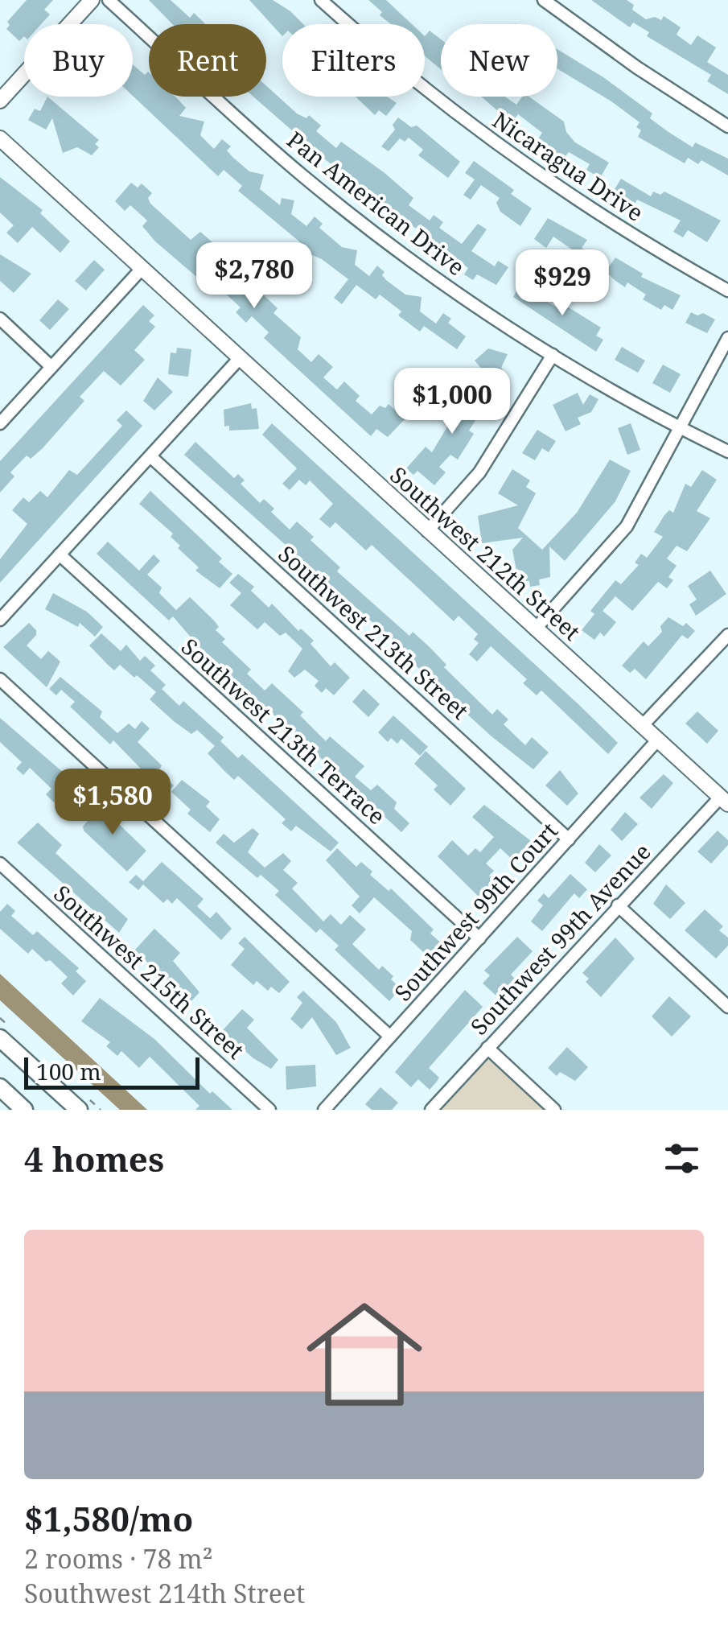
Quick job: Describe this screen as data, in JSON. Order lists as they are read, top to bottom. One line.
{"streets":{"street":["Nicaragua Drive","Pan American Drive","Southwest 212th Street","Southwest 213th Street","Southwest 213th Terrace","Southwest 99th Court","Southwest 99th Avenue","Southwest 215th Street"]},"crossings":[["Southwest 212th Street","Southwest 99th Court"],["Southwest 212th Street","Southwest 99th Avenue"],["Southwest 213th Street","Southwest 99th Court"],["Southwest 213th Terrace","Southwest 99th Court"]],"scale_bar":"100 m","page":{"chip":["Buy","Rent","Filters","New"],"price":["$2,780","$929","$1,000","$1,580"],"scale":"100 m","heading":"4 homes","list":[{"name":"$1,580/mo","note":"2 rooms · 78 m² · Southwest 214th Street"}]}}
